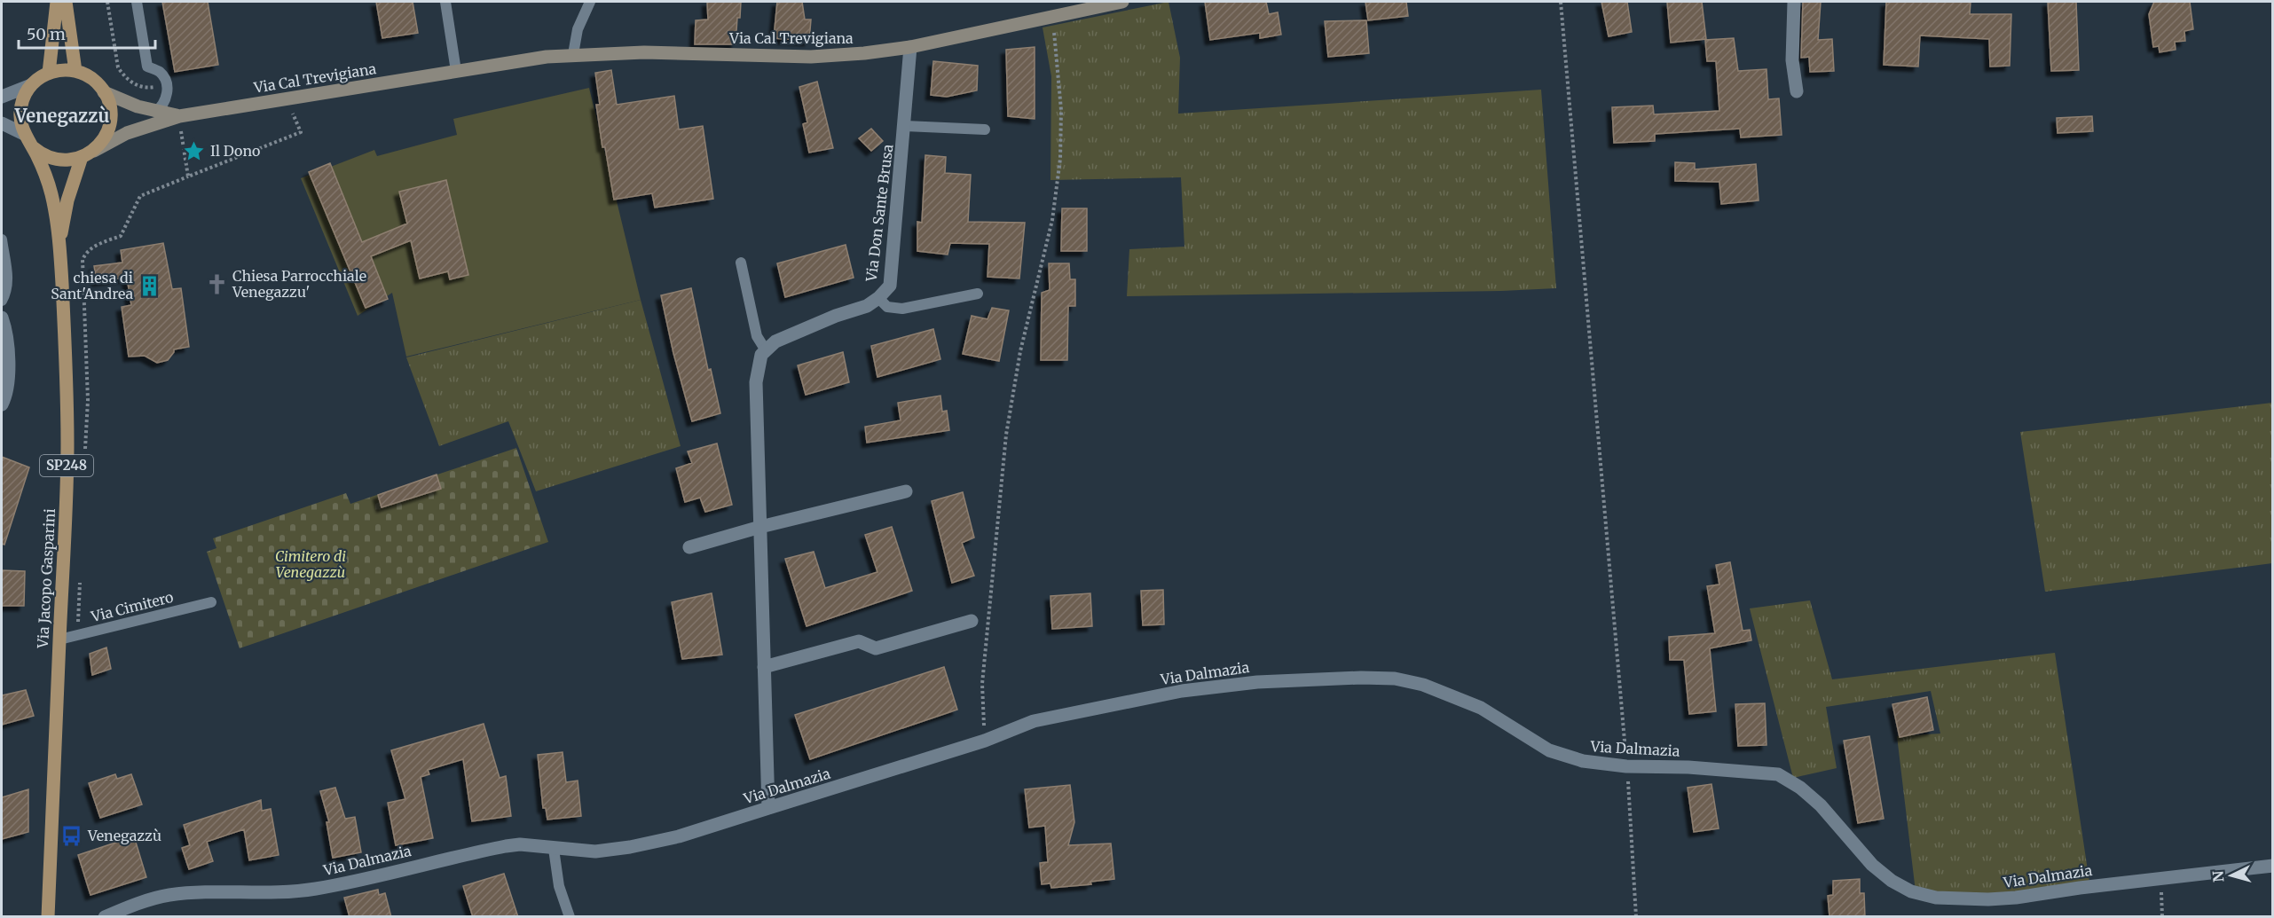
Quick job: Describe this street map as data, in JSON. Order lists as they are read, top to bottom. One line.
{"streets":{"main road":["SP248","Via Jacopo Gasparini"],"street":["Via Cal Trevigiana","Via Don Sante Brusa","Via Dalmazia"],"lane":["Via Cimitero"]},"crossings":[["Via Cal Trevigiana","Via Don Sante Brusa"],["Via Cal Trevigiana","Via Jacopo Gasparini"],["Via Jacopo Gasparini","Via Cimitero"]],"districts":["Venegazzù"],"parks":["Cimitero di Venegazzù"],"places":{"place":["Il Dono"],"church":["Chiesa Parrocchiale Venegazzu'"],"building":["chiesa di Sant'Andrea"],"bus stop":["Venegazzù"]},"scale_bar":"50 m","north":"left"}
